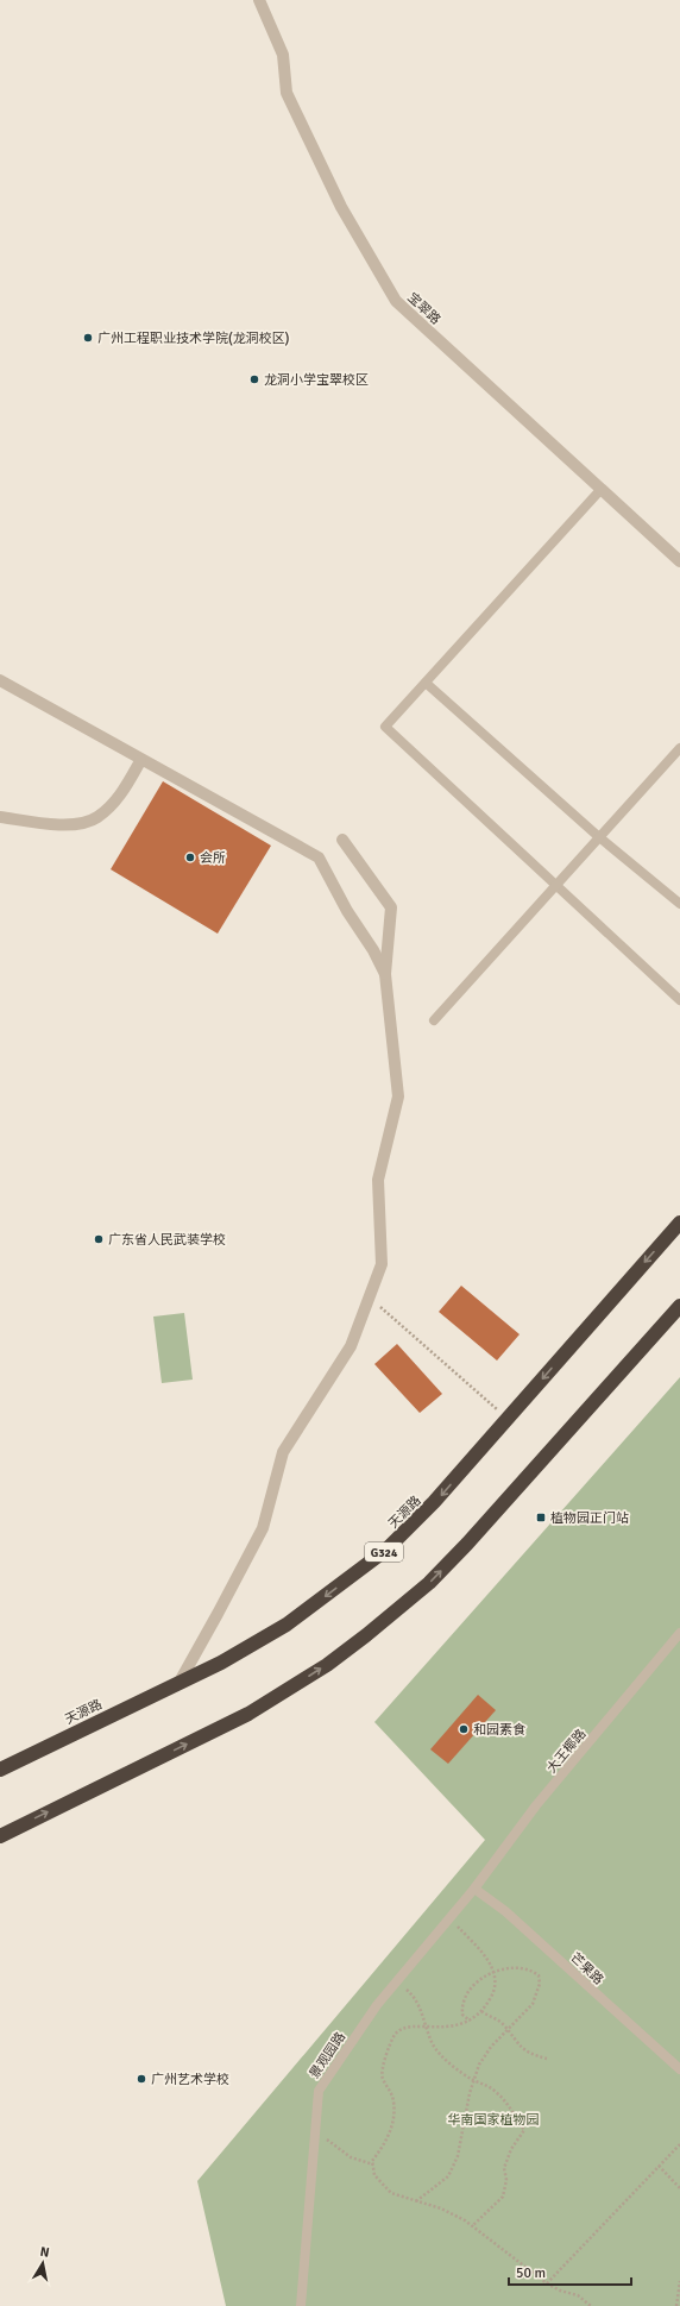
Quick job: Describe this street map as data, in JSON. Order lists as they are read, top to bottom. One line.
{"streets":{"highway":["天源路","G324"],"street":["宝翠路"],"lane":["大王椰路","芒果路","景观园路"]},"crossings":[["大王椰路","芒果路"],["大王椰路","景观园路"],["芒果路","景观园路"]],"parks":["华南国家植物园"],"places":{"other":["广州工程职业技术学院(龙洞校区)","龙洞小学宝翠校区","会所","广东省人民武装学校","和园素食","广州艺术学校"],"transit":["植物园正门站"]},"scale_bar":"50 m","north":"top"}
